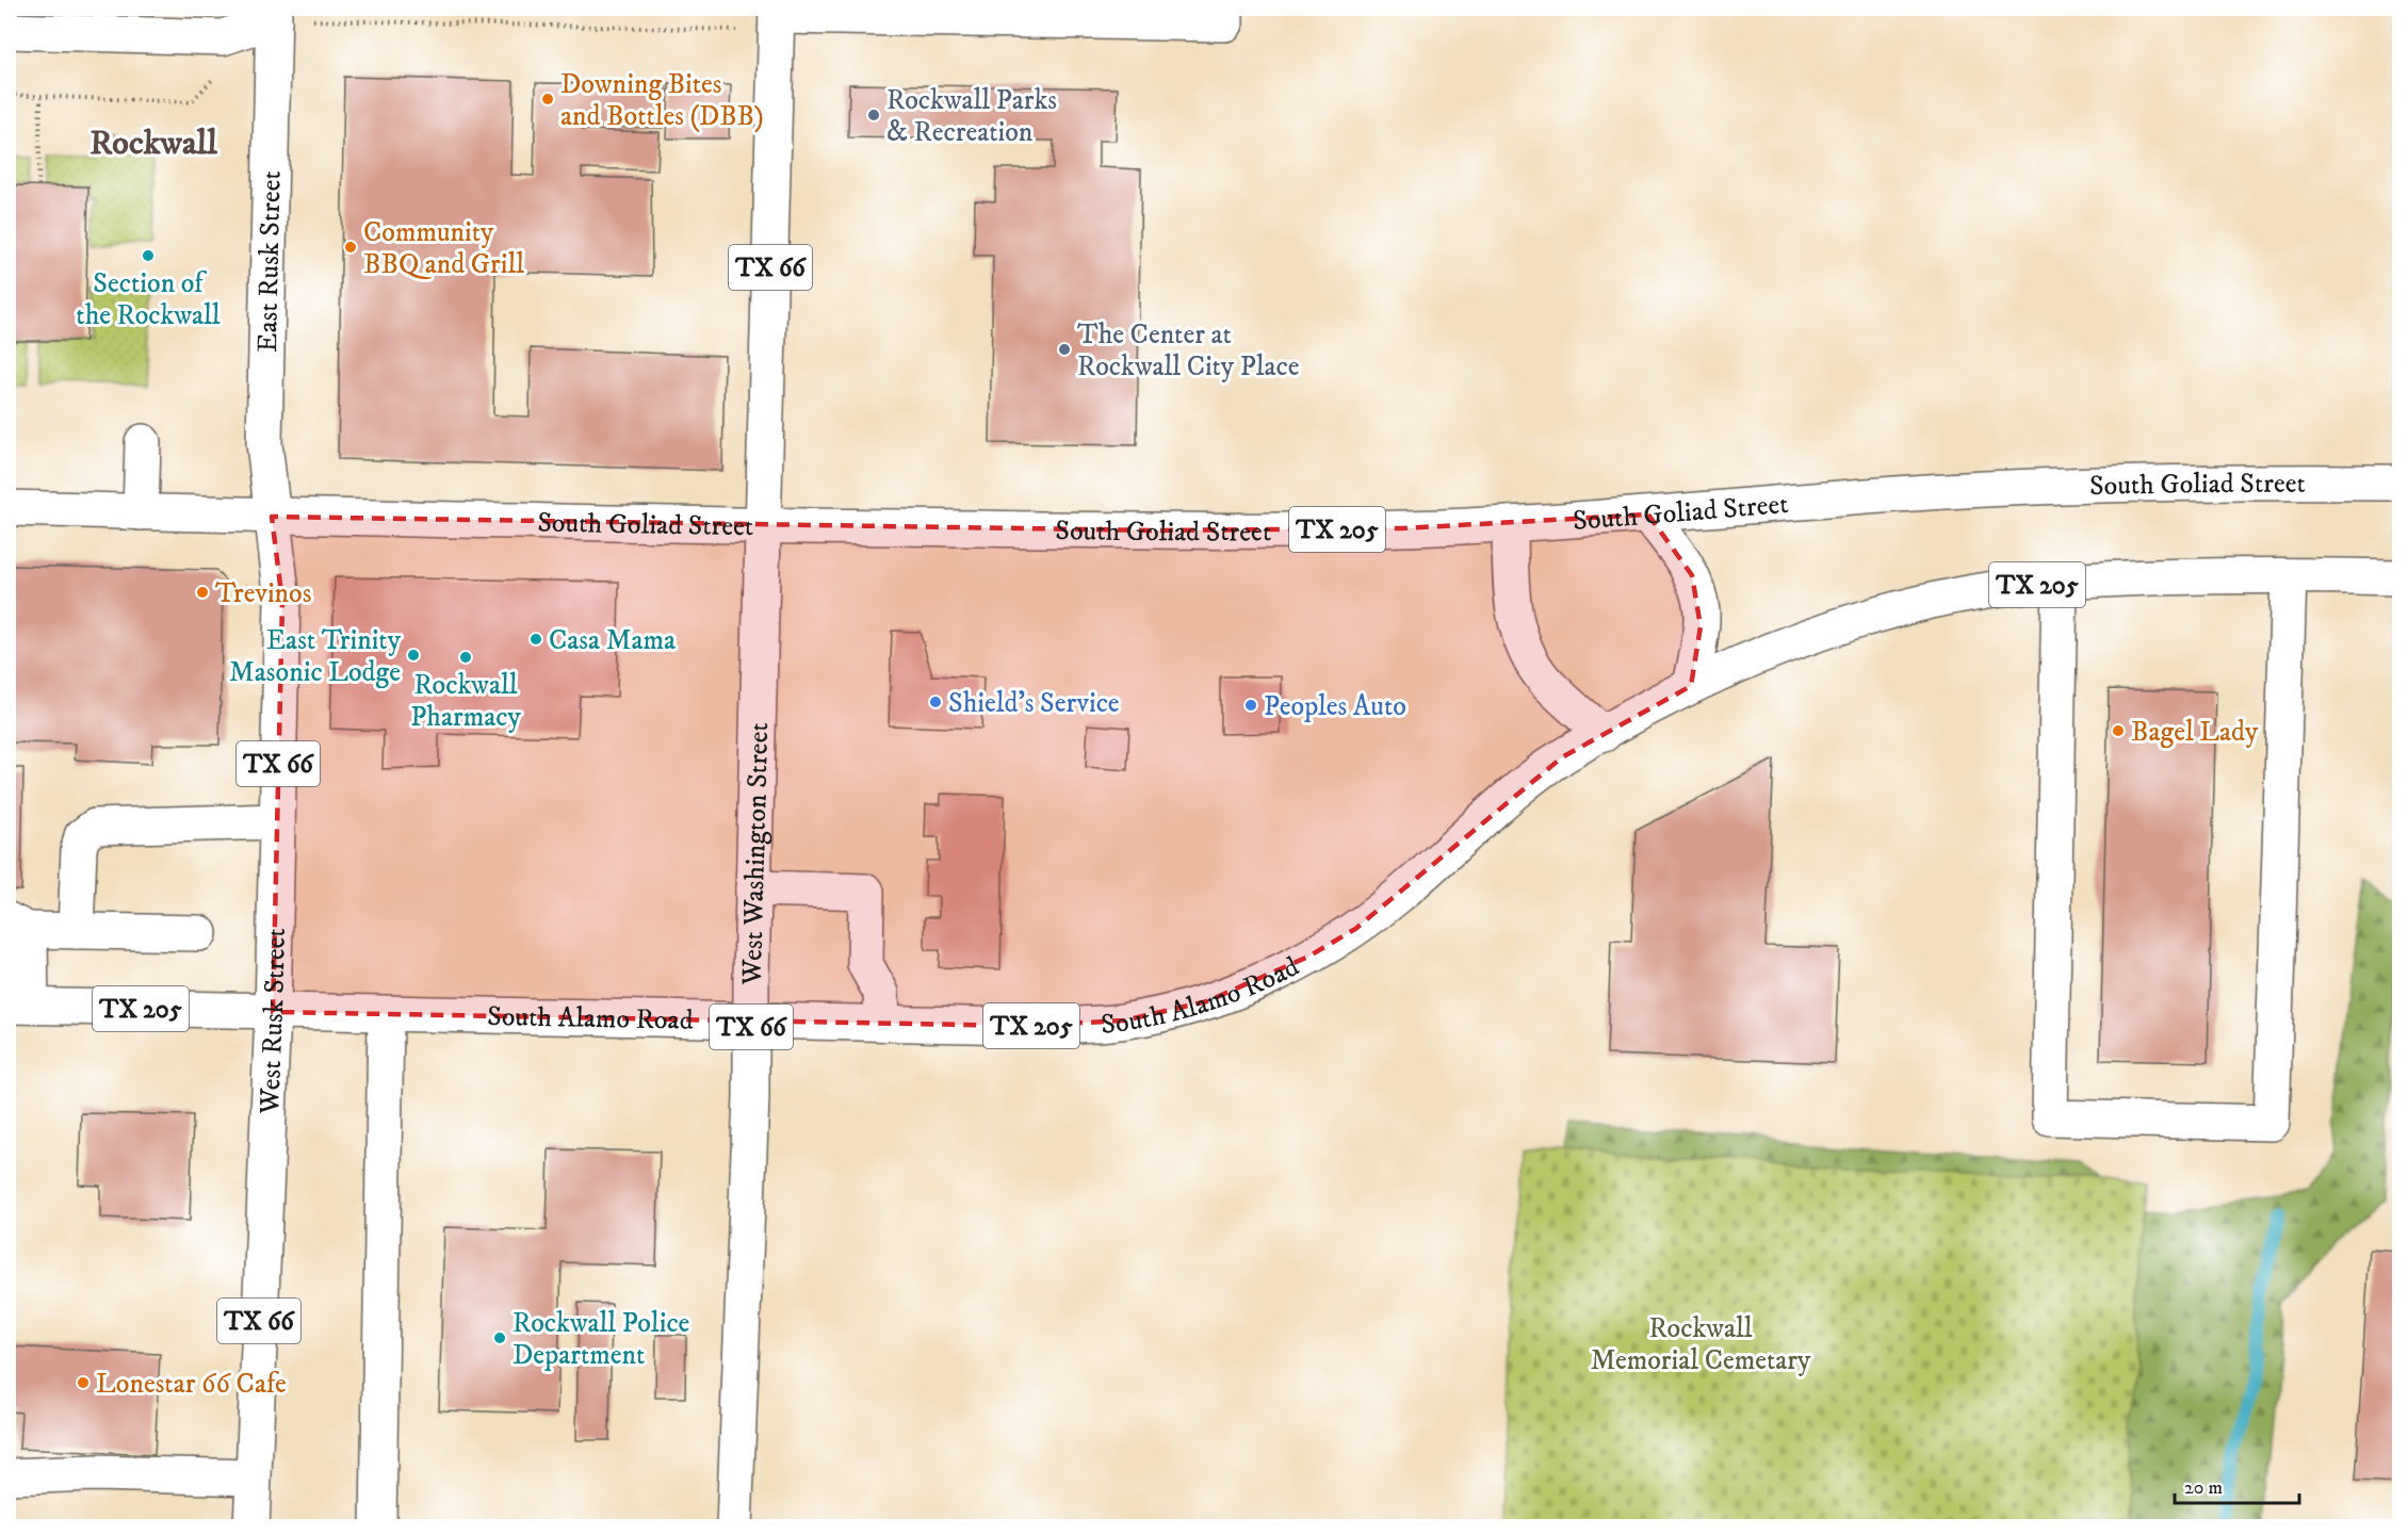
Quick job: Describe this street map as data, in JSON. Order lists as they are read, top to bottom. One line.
{"streets":{"main road":["East Rusk Street","TX 66","South Goliad Street","TX 205","West Washington Street","South Alamo Road","West Rusk Street"]},"crossings":[["East Rusk Street","South Goliad Street"],["East Rusk Street","TX 205"],["East Rusk Street","West Rusk Street"],["TX 66","South Goliad Street"],["TX 66","West Washington Street"],["South Goliad Street","TX 205"],["South Goliad Street","West Washington Street"],["South Goliad Street","South Alamo Road"],["South Goliad Street","West Rusk Street"],["TX 205","South Alamo Road"],["TX 205","West Rusk Street"],["West Washington Street","South Alamo Road"],["South Alamo Road","West Rusk Street"]],"districts":["Rockwall"],"parks":["Rockwall Memorial Cemetary"],"places":["Downing Bites and Bottles (DBB)","Rockwall Parks & Recreation","Community BBQ and Grill","Section of the Rockwall","The Center at Rockwall City Place","Trevinos","Casa Mama","East Trinity Masonic Lodge","Rockwall Pharmacy","Shield's Service","Peoples Auto","Bagel Lady","Rockwall Police Department","Lonestar 66 Cafe"],"scale_bar":"20 m"}
